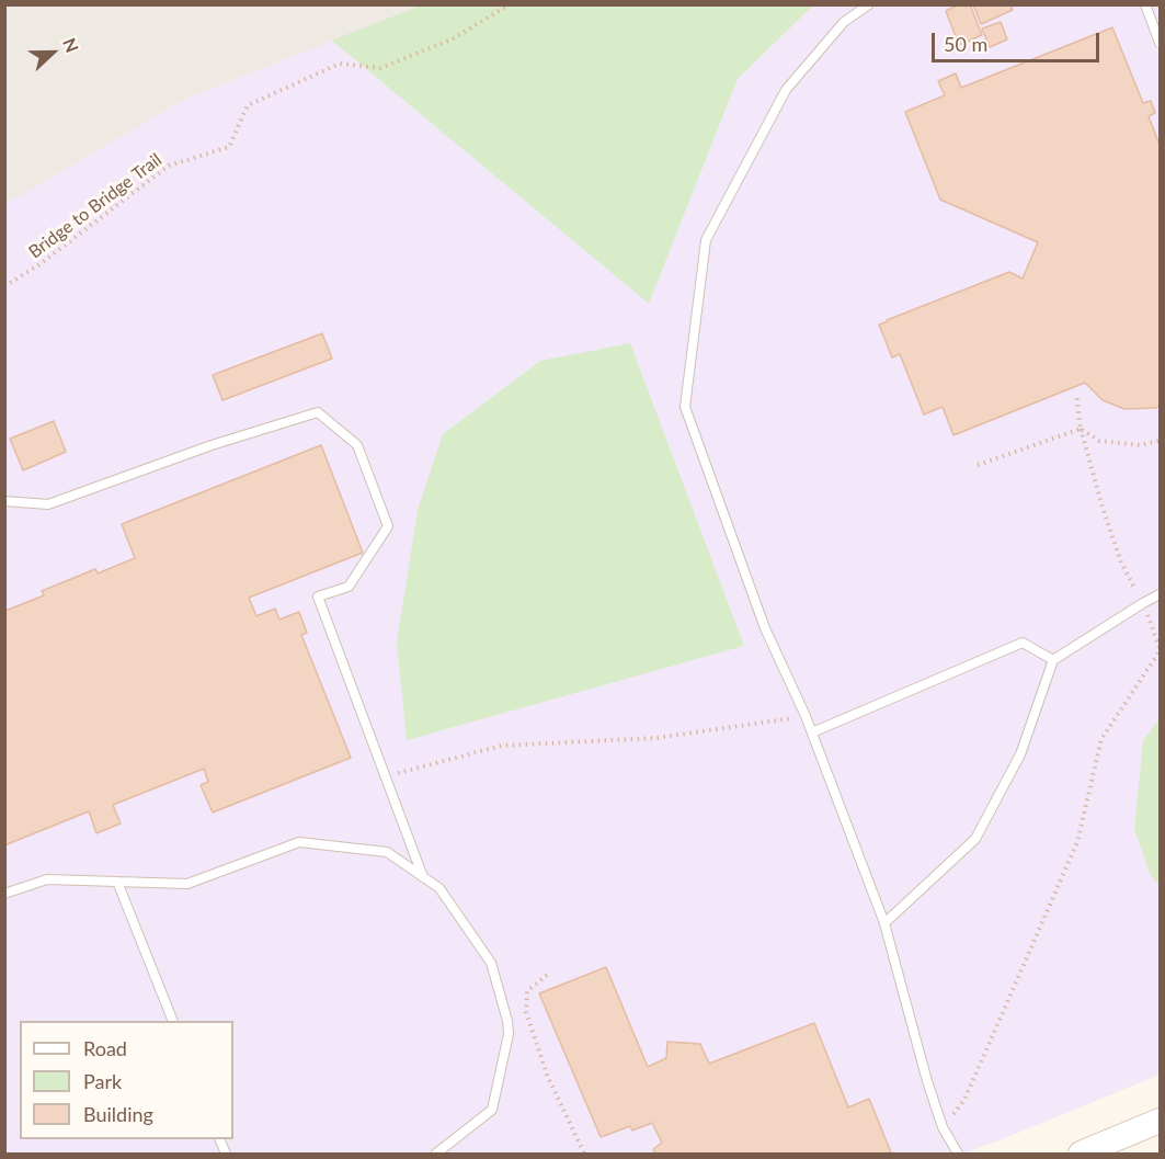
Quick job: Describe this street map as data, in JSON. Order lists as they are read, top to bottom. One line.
{"streets":{"path":["Bridge to Bridge Trail"]},"legend":["Road","Park","Building"],"scale_bar":"50 m","north":"right"}
